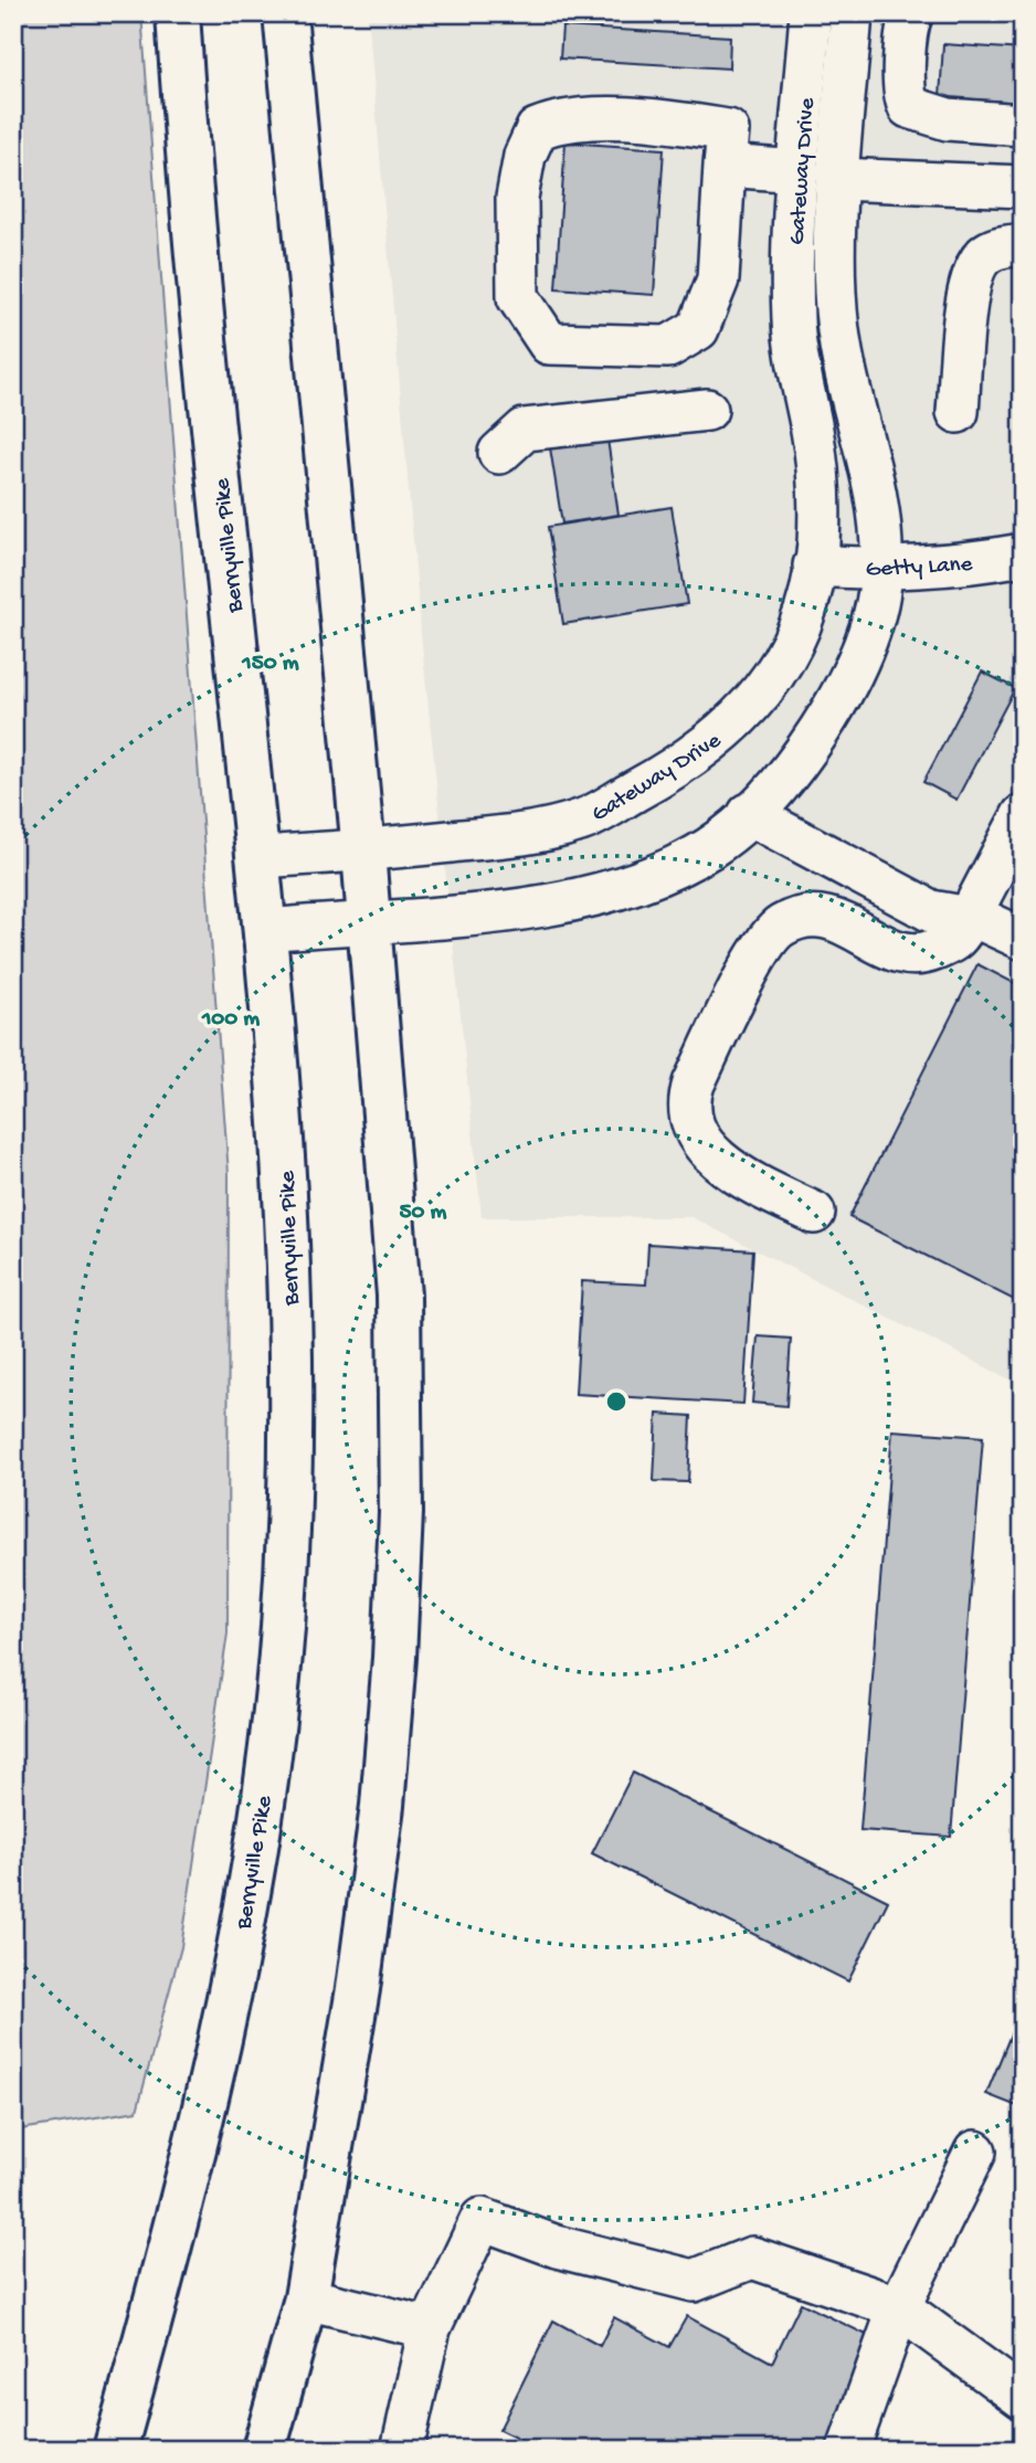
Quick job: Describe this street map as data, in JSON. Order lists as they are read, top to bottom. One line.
{"streets":{"highway":["Berryville Pike"],"street":["Gateway Drive","Getty Lane"]},"crossings":[["Gateway Drive","Berryville Pike"],["Gateway Drive","Getty Lane"]],"rings":["150 m","100 m","50 m"]}
